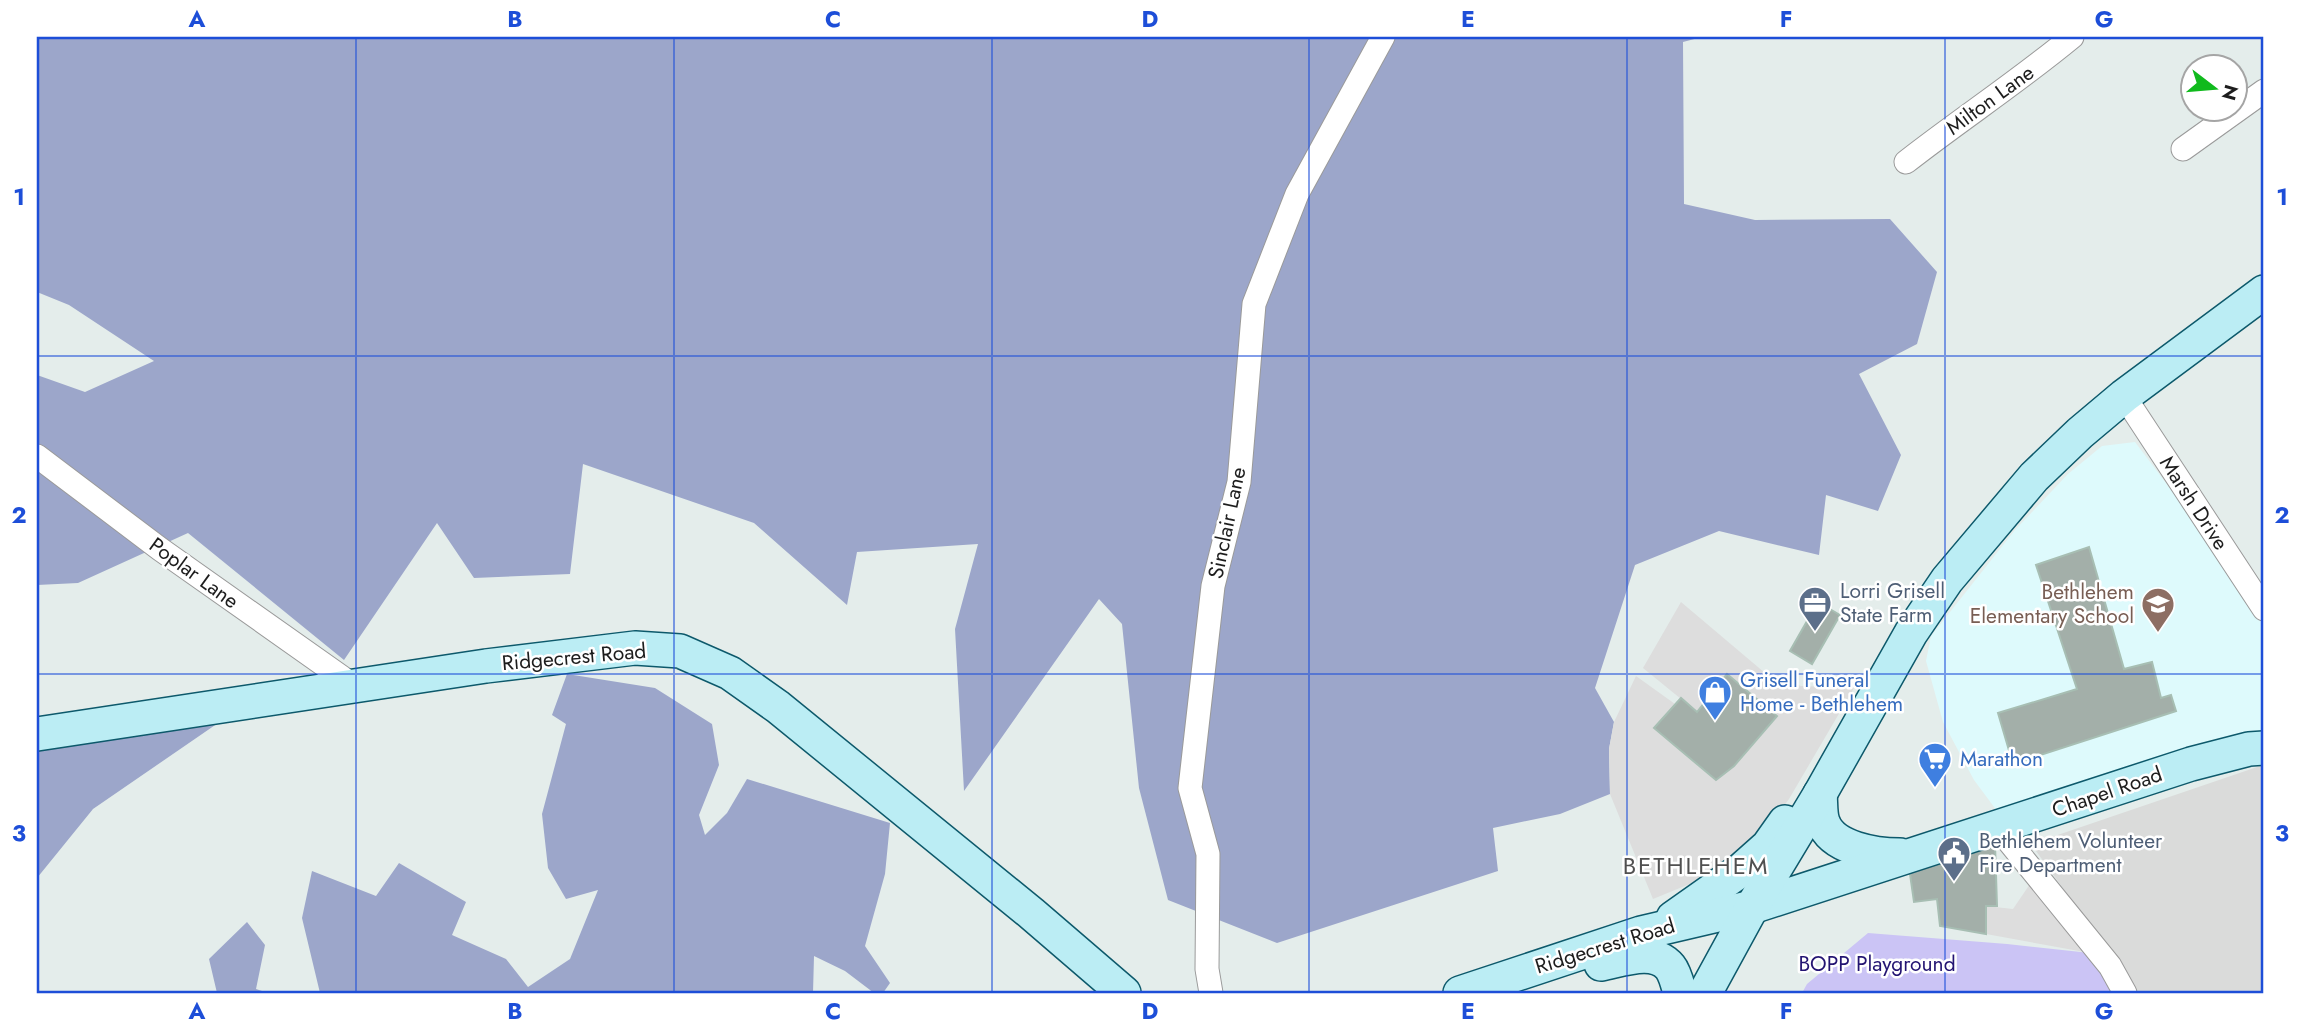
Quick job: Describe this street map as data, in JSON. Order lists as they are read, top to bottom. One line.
{"streets":{"main road":["Ridgecrest Road","Chapel Road"],"street":["Milton Lane","Marsh Drive","Sinclair Lane","Poplar Lane"]},"crossings":[["Poplar Lane","Ridgecrest Road"],["Ridgecrest Road","Chapel Road"]],"districts":["BETHLEHEM"],"parks":["BOPP Playground"],"places":{"office":["Lorri Grisell State Farm"],"school or university":["Bethlehem Elementary School"],"shop":["Grisell Funeral Home - Bethlehem"],"supermarket":["Marathon"],"public building":["Bethlehem Volunteer Fire Department"]},"north":"right","grid":{"columns":["A","B","C","D","E","F","G"],"rows":["1","2","3"]}}
